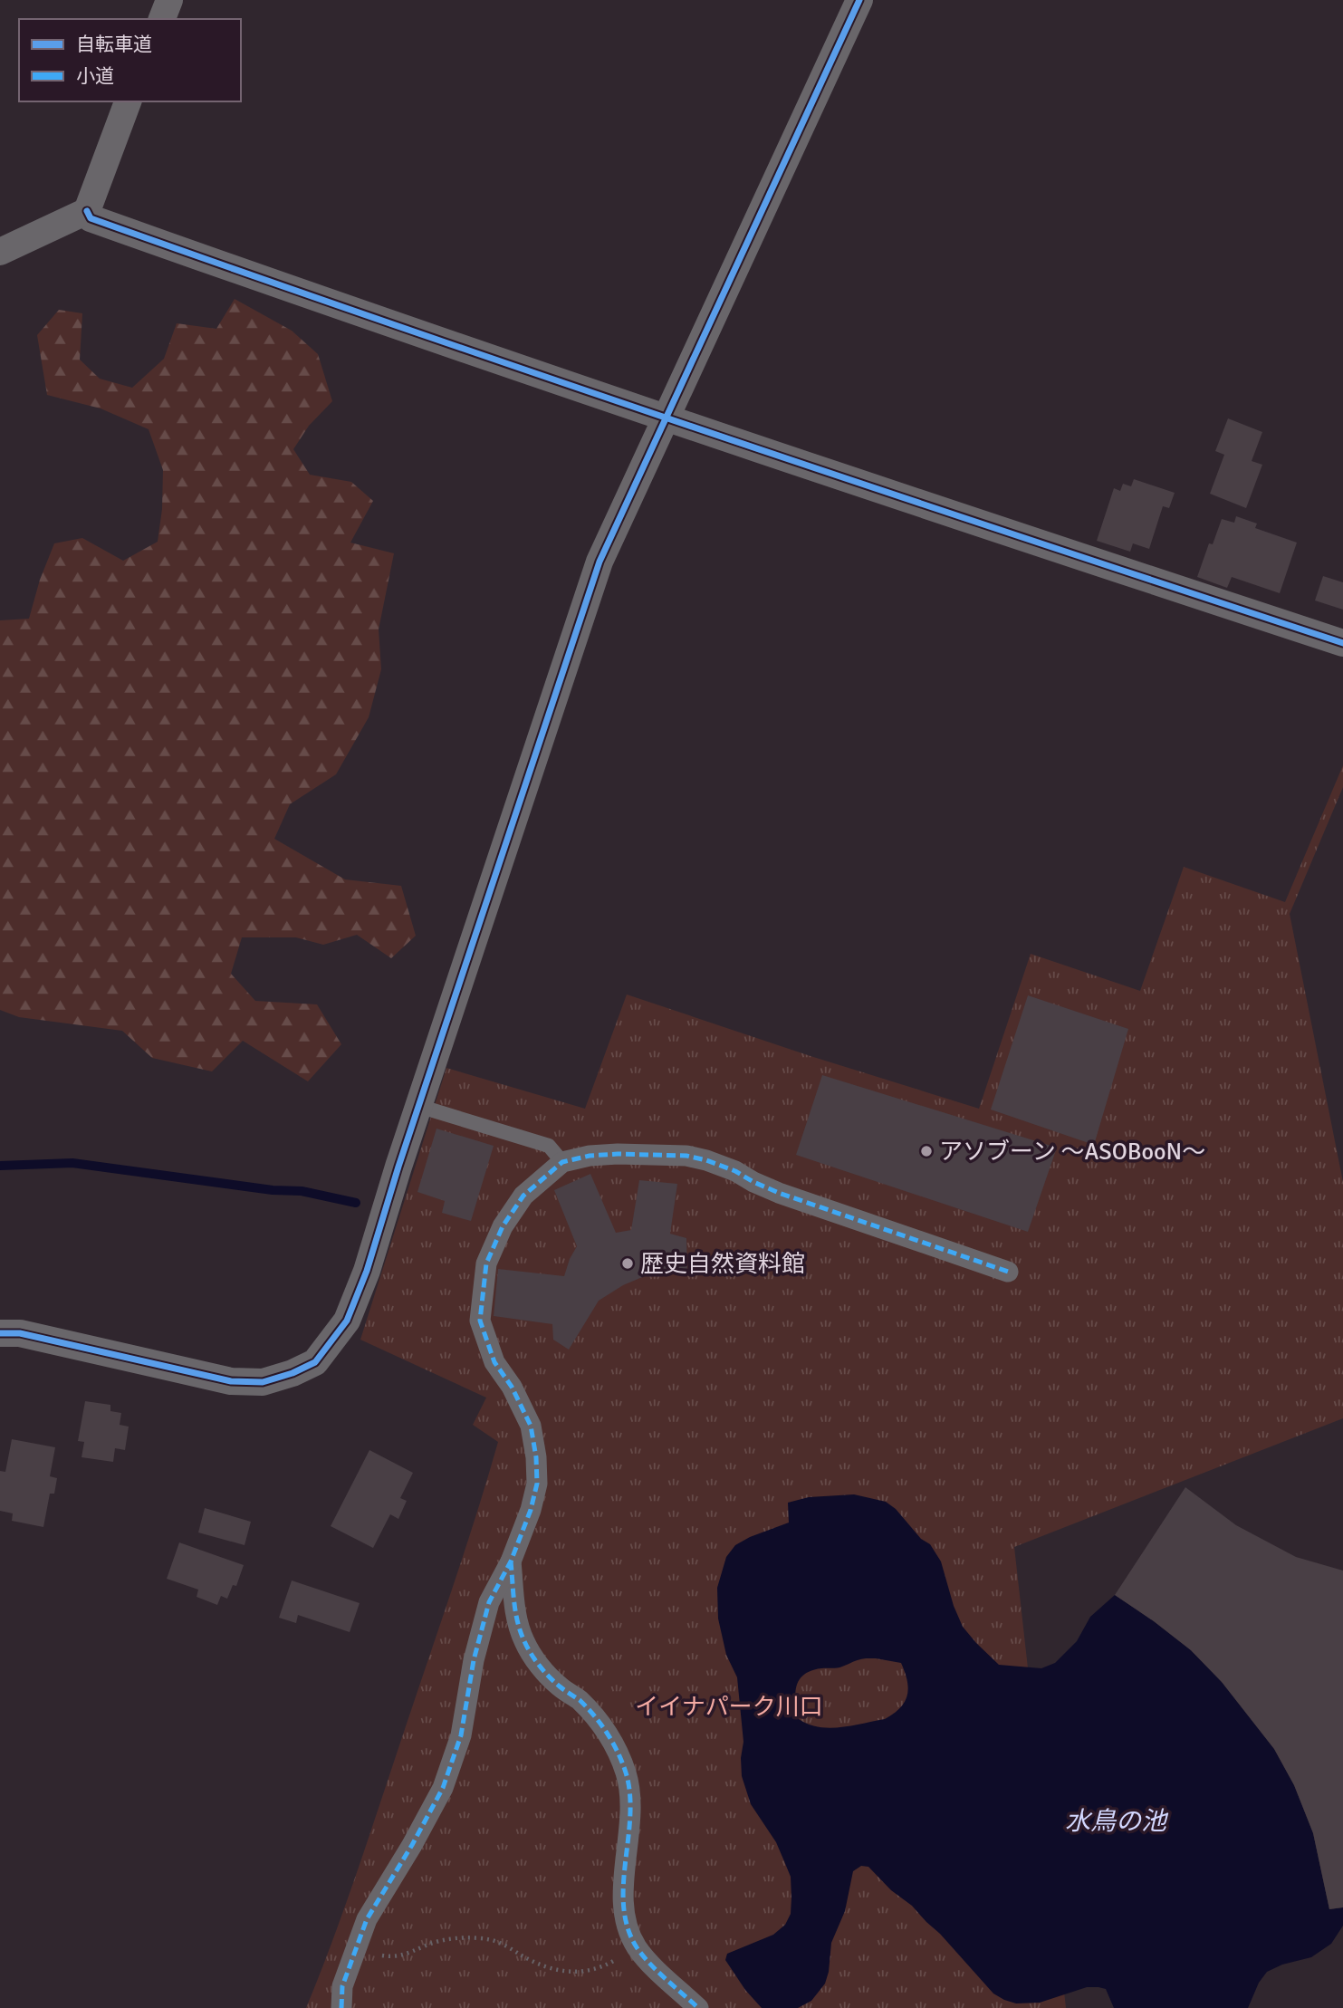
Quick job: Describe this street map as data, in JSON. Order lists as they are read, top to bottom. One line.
{"water":["水鳥の池"],"parks":["イイナパーク川口"],"places":["アソブーン ～ASOBooN～","歴史自然資料館"],"legend":["自転車道","小道"]}
